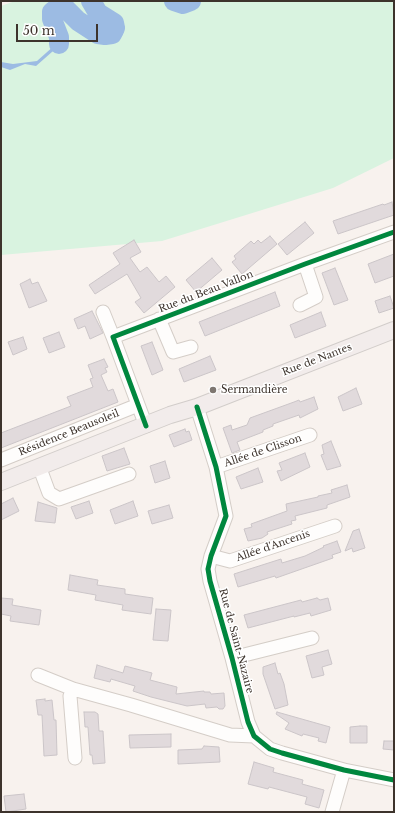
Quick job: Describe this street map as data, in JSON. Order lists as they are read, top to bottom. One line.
{"streets":{"main road":["Rue de Nantes"],"street":["Rue du Beau Vallon","Résidence Beausoleil","Allée de Clisson","Allée d'Ancenis","Rue de Saint-Nazaire"]},"crossings":[["Rue de Nantes","Rue de Saint-Nazaire"],["Allée de Clisson","Rue de Saint-Nazaire"],["Allée d'Ancenis","Rue de Saint-Nazaire"]],"places":["Sermandière"],"scale_bar":"50 m"}
